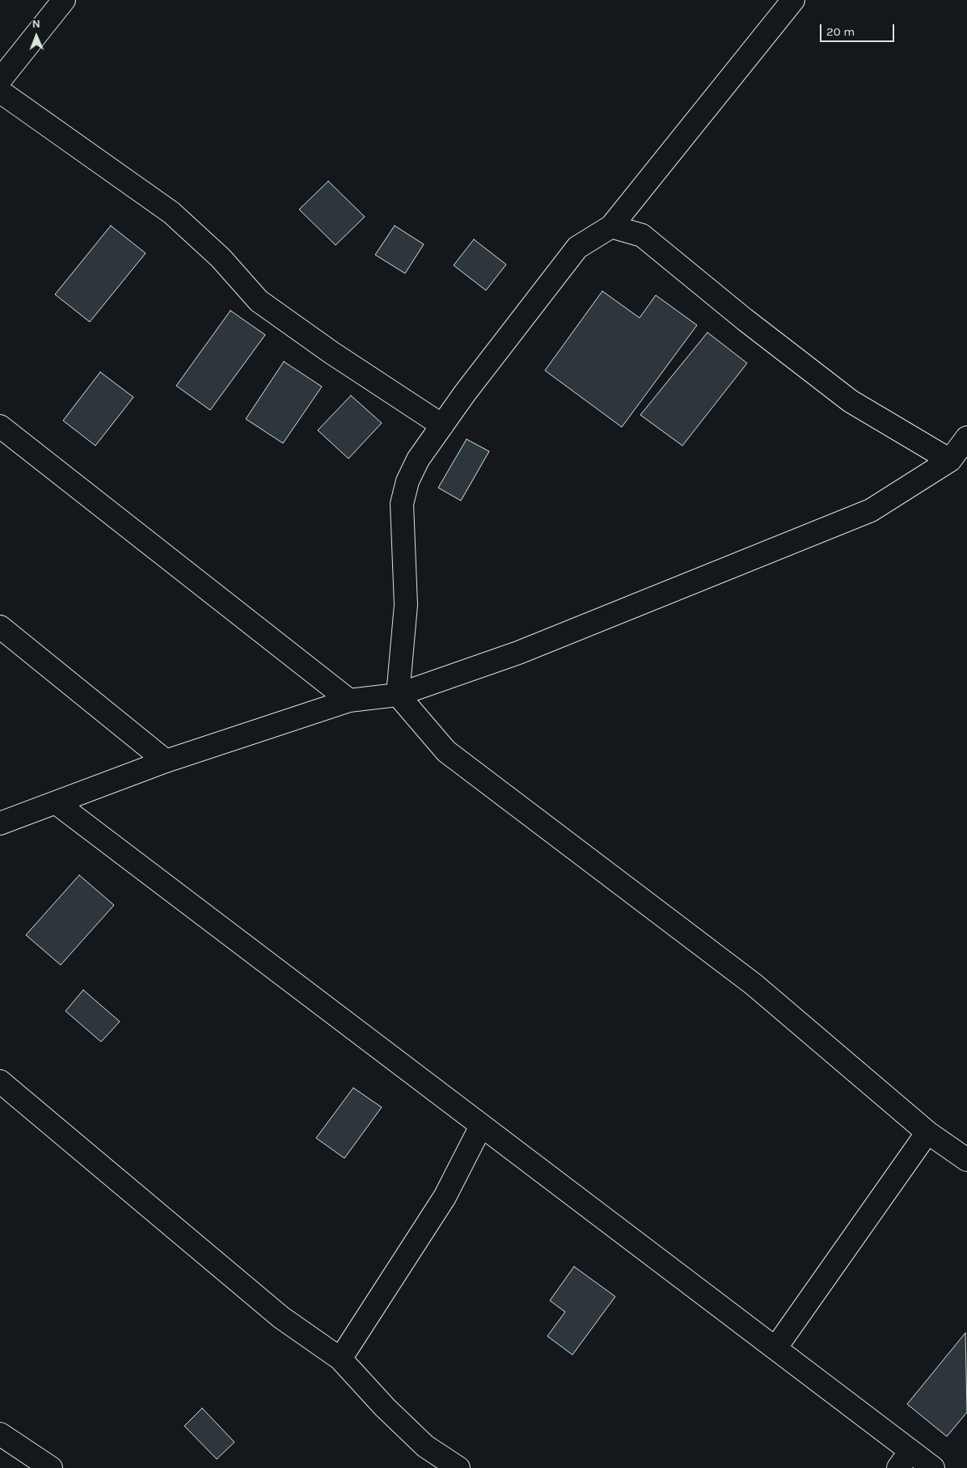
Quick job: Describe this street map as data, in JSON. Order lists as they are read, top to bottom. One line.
{"scale_bar":"20 m","north":"top"}
